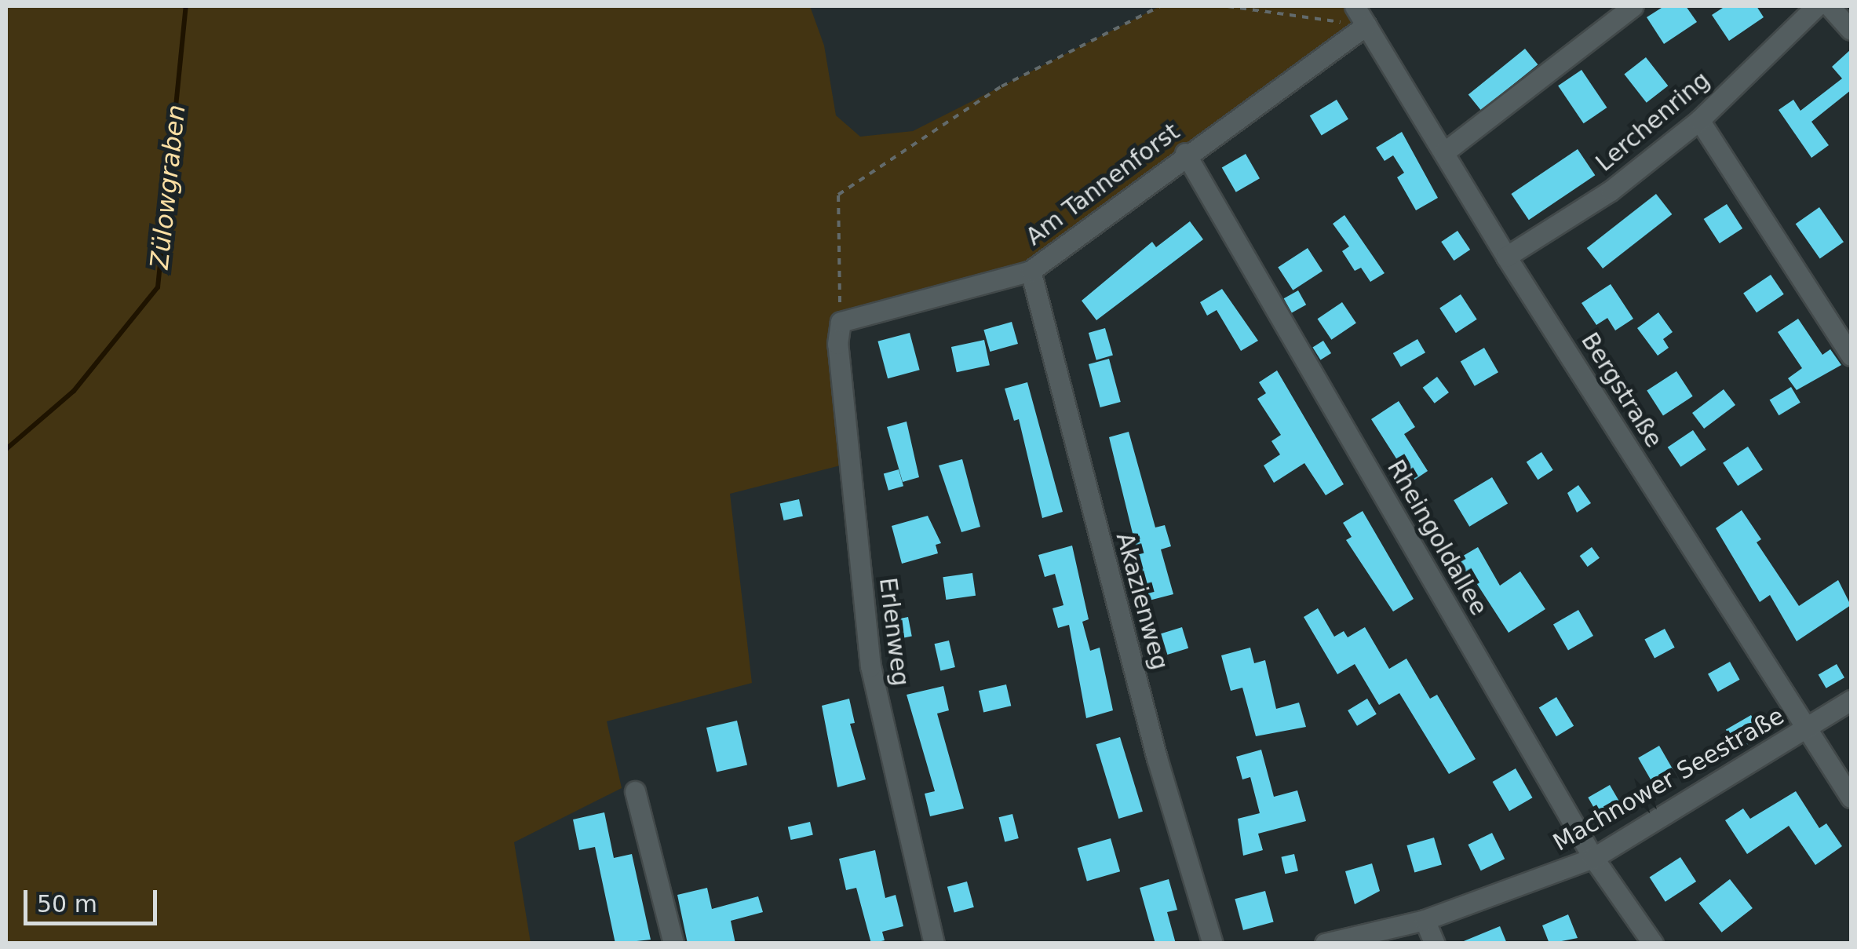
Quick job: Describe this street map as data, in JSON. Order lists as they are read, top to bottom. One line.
{"streets":{"street":["Lerchenring","Am Tannenforst","Bergstraße","Rheingoldallee","Akazienweg","Erlenweg","Machnower Seestraße"]},"crossings":[["Lerchenring","Bergstraße"],["Am Tannenforst","Bergstraße"],["Am Tannenforst","Rheingoldallee"],["Am Tannenforst","Akazienweg"],["Am Tannenforst","Erlenweg"],["Bergstraße","Machnower Seestraße"],["Rheingoldallee","Machnower Seestraße"]],"water":["Zülowgraben"],"scale_bar":"50 m"}
